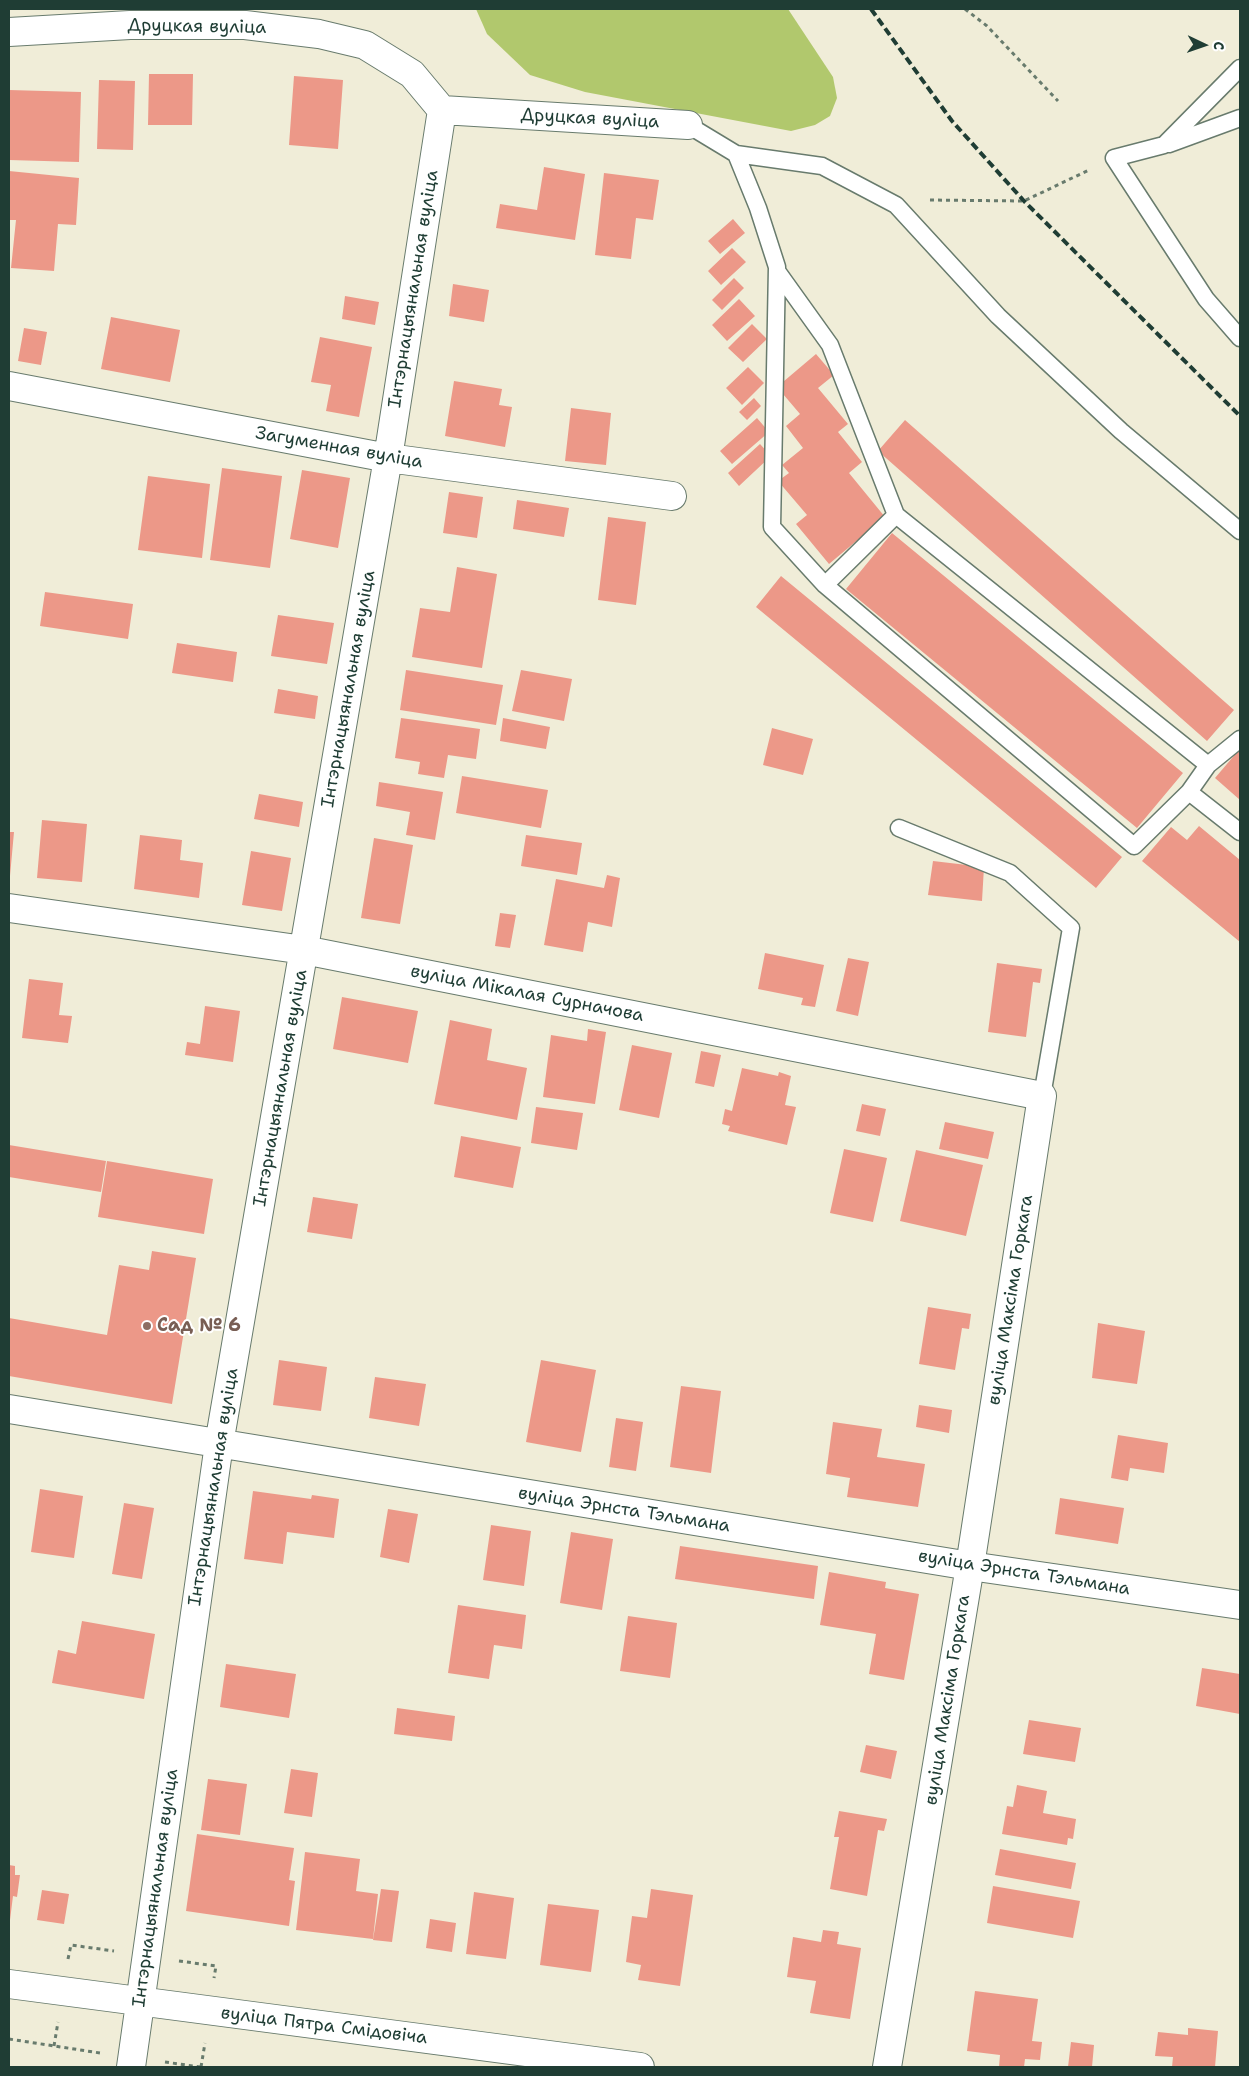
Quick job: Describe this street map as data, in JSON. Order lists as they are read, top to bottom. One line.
{"streets":{"street":["Друцкая вуліца","Інтэрнацыянальная вуліца","Загуменная вуліца","вуліца Мікалая Сурначова","вуліца Максіма Горкага","вуліца Эрнста Тэльмана","вуліца Пятра Смідовіча"]},"crossings":[["Друцкая вуліца","Інтэрнацыянальная вуліца"],["Інтэрнацыянальная вуліца","Загуменная вуліца"],["Інтэрнацыянальная вуліца","вуліца Мікалая Сурначова"],["Інтэрнацыянальная вуліца","вуліца Эрнста Тэльмана"],["Інтэрнацыянальная вуліца","вуліца Пятра Смідовіча"],["вуліца Мікалая Сурначова","вуліца Максіма Горкага"],["вуліца Максіма Горкага","вуліца Эрнста Тэльмана"]],"places":["Сад № 6"],"north":"right"}
